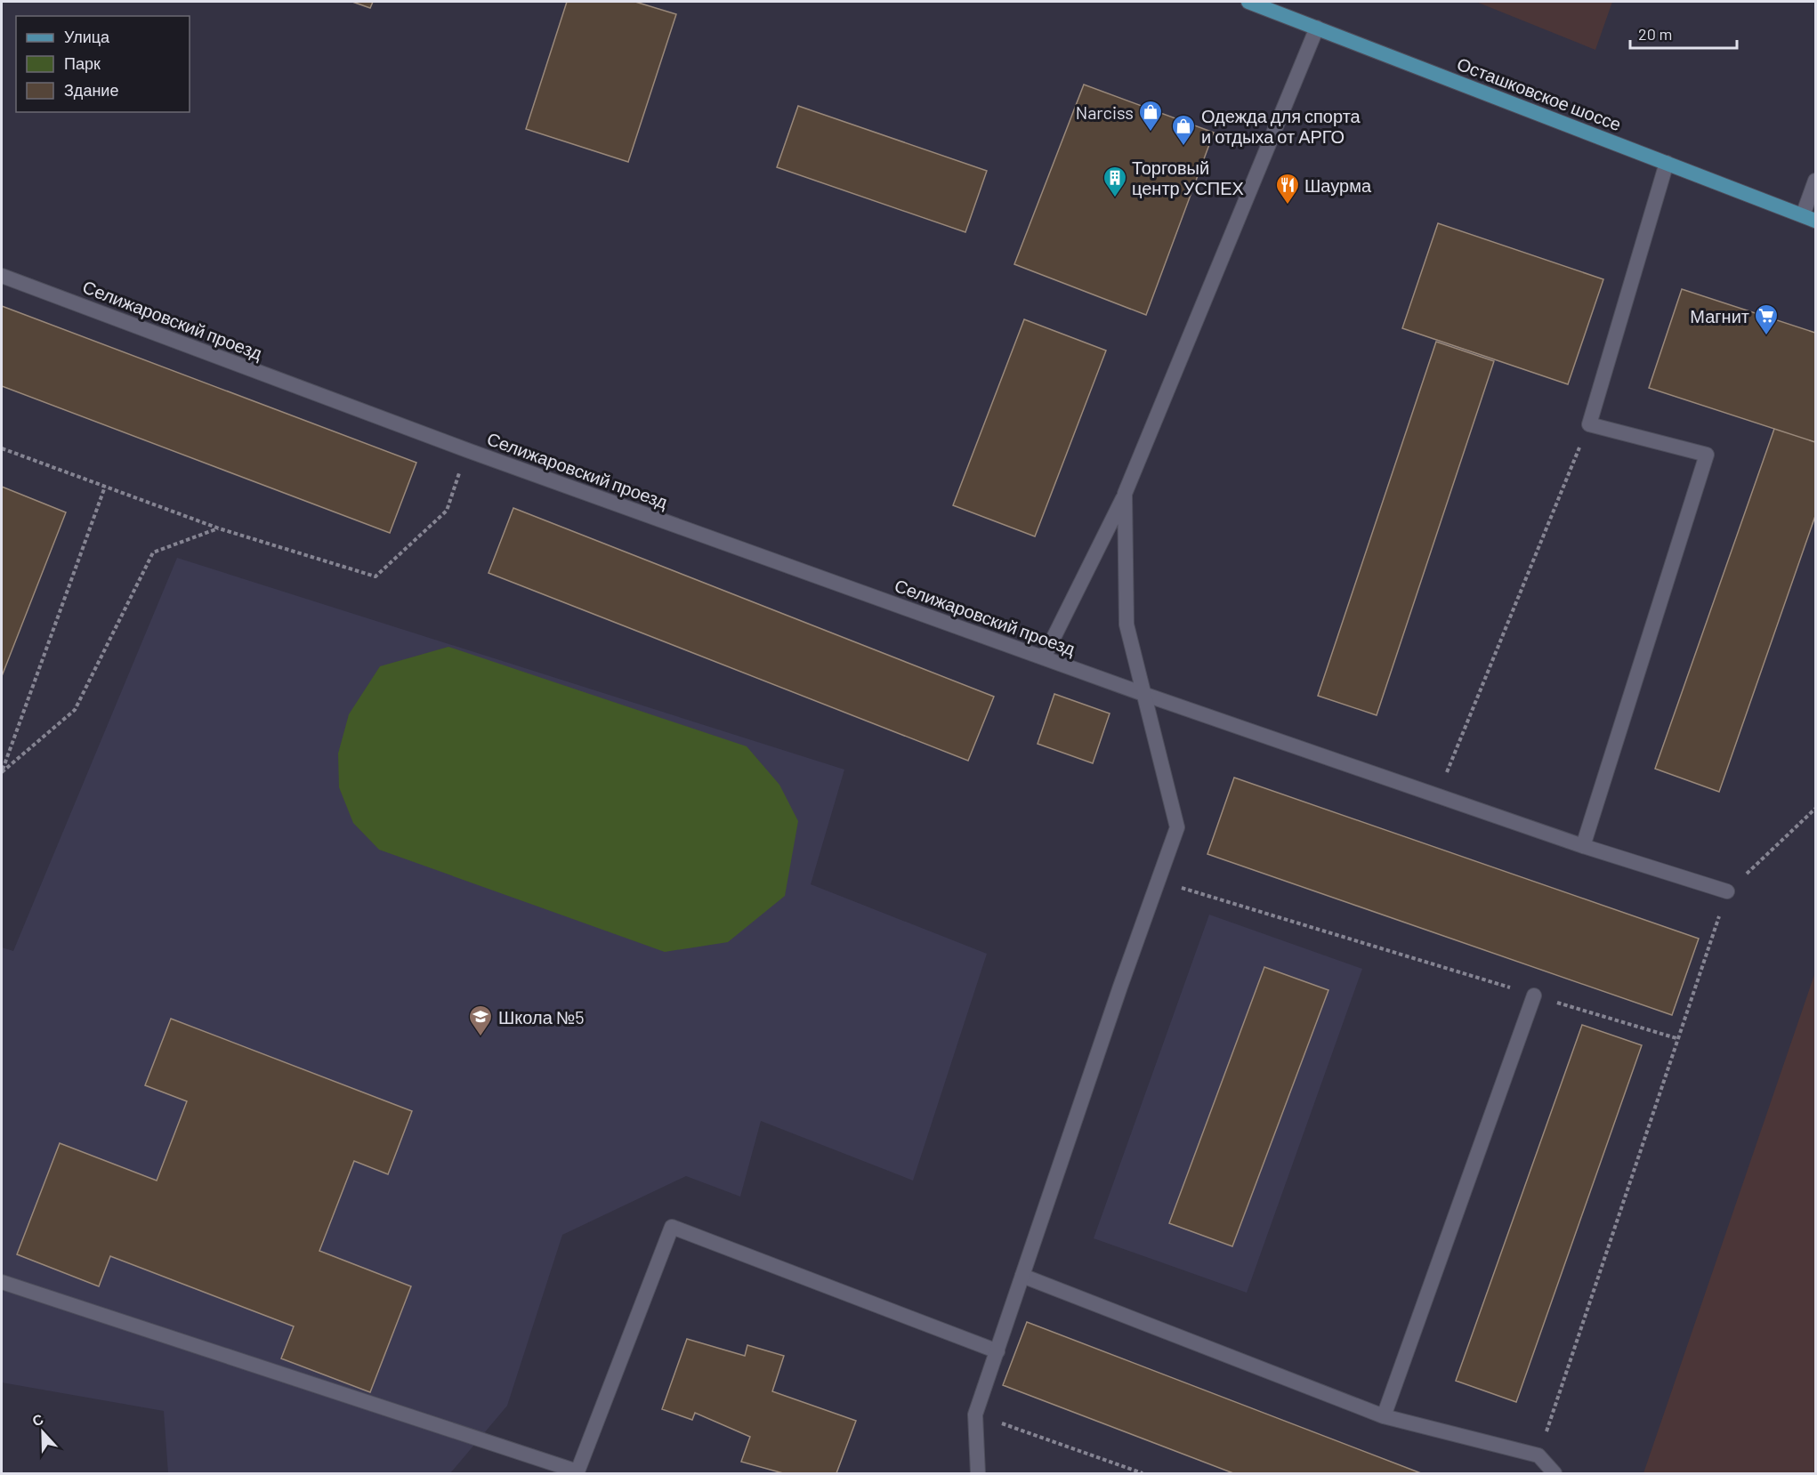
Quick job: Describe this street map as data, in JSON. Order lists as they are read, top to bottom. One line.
{"streets":{"main road":["Осташковское шоссе"],"street":["Селижаровский проезд"]},"places":{"shop":["Narciss","Одежда для спорта и отдыха от АРГО"],"building":["Торговый центр УСПЕХ"],"restaurant":["Шаурма"],"supermarket":["Магнит"],"school or university":["Школа №5"]},"legend":["Улица","Парк","Здание"],"scale_bar":"20 m","north":"top"}
